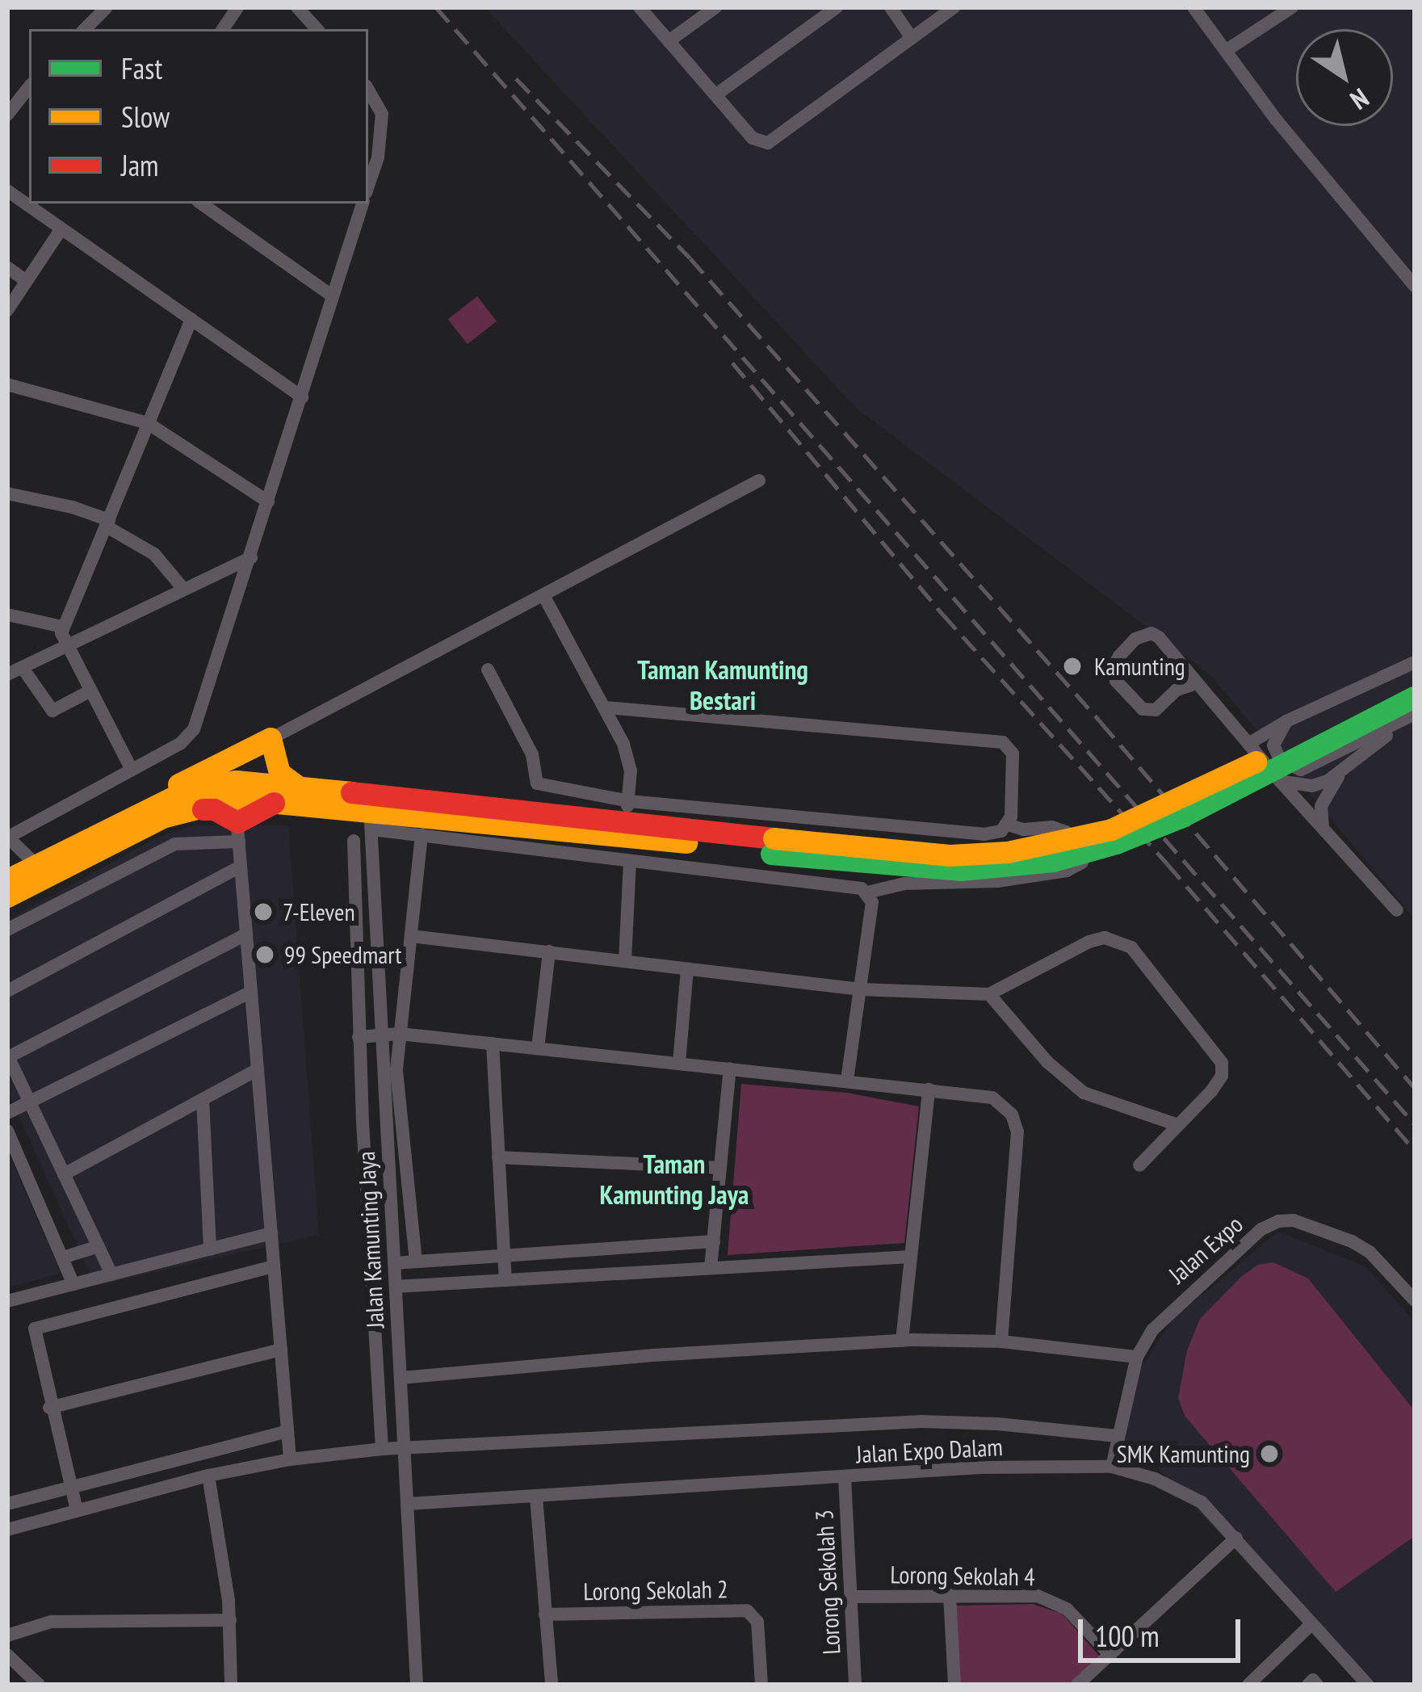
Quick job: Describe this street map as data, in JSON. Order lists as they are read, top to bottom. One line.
{"streets":{"street":["Jalan Kamunting Jaya","Jalan Expo","Jalan Expo Dalam","Lorong Sekolah 4","Lorong Sekolah 3","Lorong Sekolah 2"]},"crossings":[["Jalan Kamunting Jaya","Jalan Expo Dalam"],["Jalan Expo","Jalan Expo Dalam"],["Jalan Expo Dalam","Lorong Sekolah 3"],["Lorong Sekolah 4","Lorong Sekolah 3"]],"districts":["Taman Kamunting Bestari","Taman Kamunting Jaya"],"places":["Kamunting","7-Eleven","99 Speedmart","SMK Kamunting"],"legend":["Fast","Slow","Jam"],"scale_bar":"100 m","north":"bottom right"}
